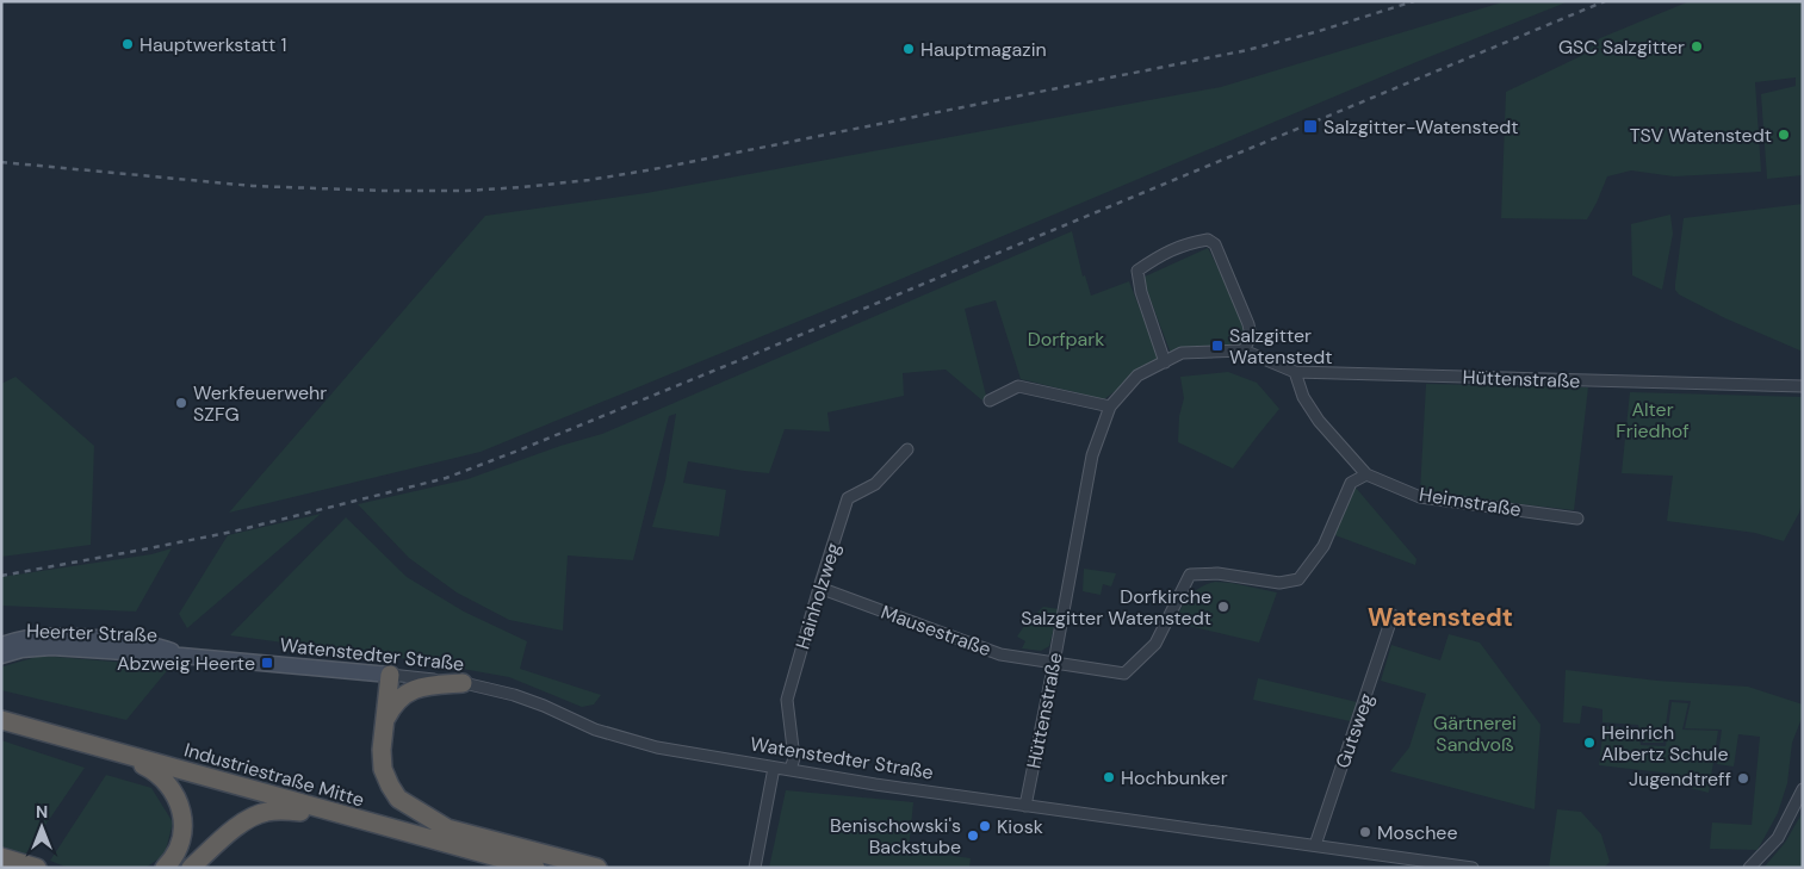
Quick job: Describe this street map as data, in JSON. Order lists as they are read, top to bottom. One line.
{"streets":{"highway":["Industriestraße Mitte"],"main road":["Heerter Straße","Watenstedter Straße"],"street":["Hüttenstraße","Heimstraße","Hainholzweg","Mausestraße","Gutsweg"]},"crossings":[["Hüttenstraße","Mausestraße"],["Hüttenstraße","Watenstedter Straße"],["Heimstraße","Mausestraße"],["Hainholzweg","Mausestraße"],["Hainholzweg","Watenstedter Straße"],["Heerter Straße","Watenstedter Straße"],["Watenstedter Straße","Gutsweg"]],"districts":["Watenstedt"],"parks":["Dorfpark","Alter Friedhof","Gärtnerei Sandvoß"],"places":{"other":["Hauptwerkstatt 1","GSC Salzgitter","Hauptmagazin","TSV Watenstedt","Werkfeuerwehr SZFG","Dorfkirche Salzgitter Watenstedt","Heinrich Albertz Schule","Hochbunker","Jugendtreff","Kiosk","Moschee","Benischowski's Backstube"],"transit":["Salzgitter-Watenstedt","Salzgitter Watenstedt","Abzweig Heerte"]},"north":"top"}
